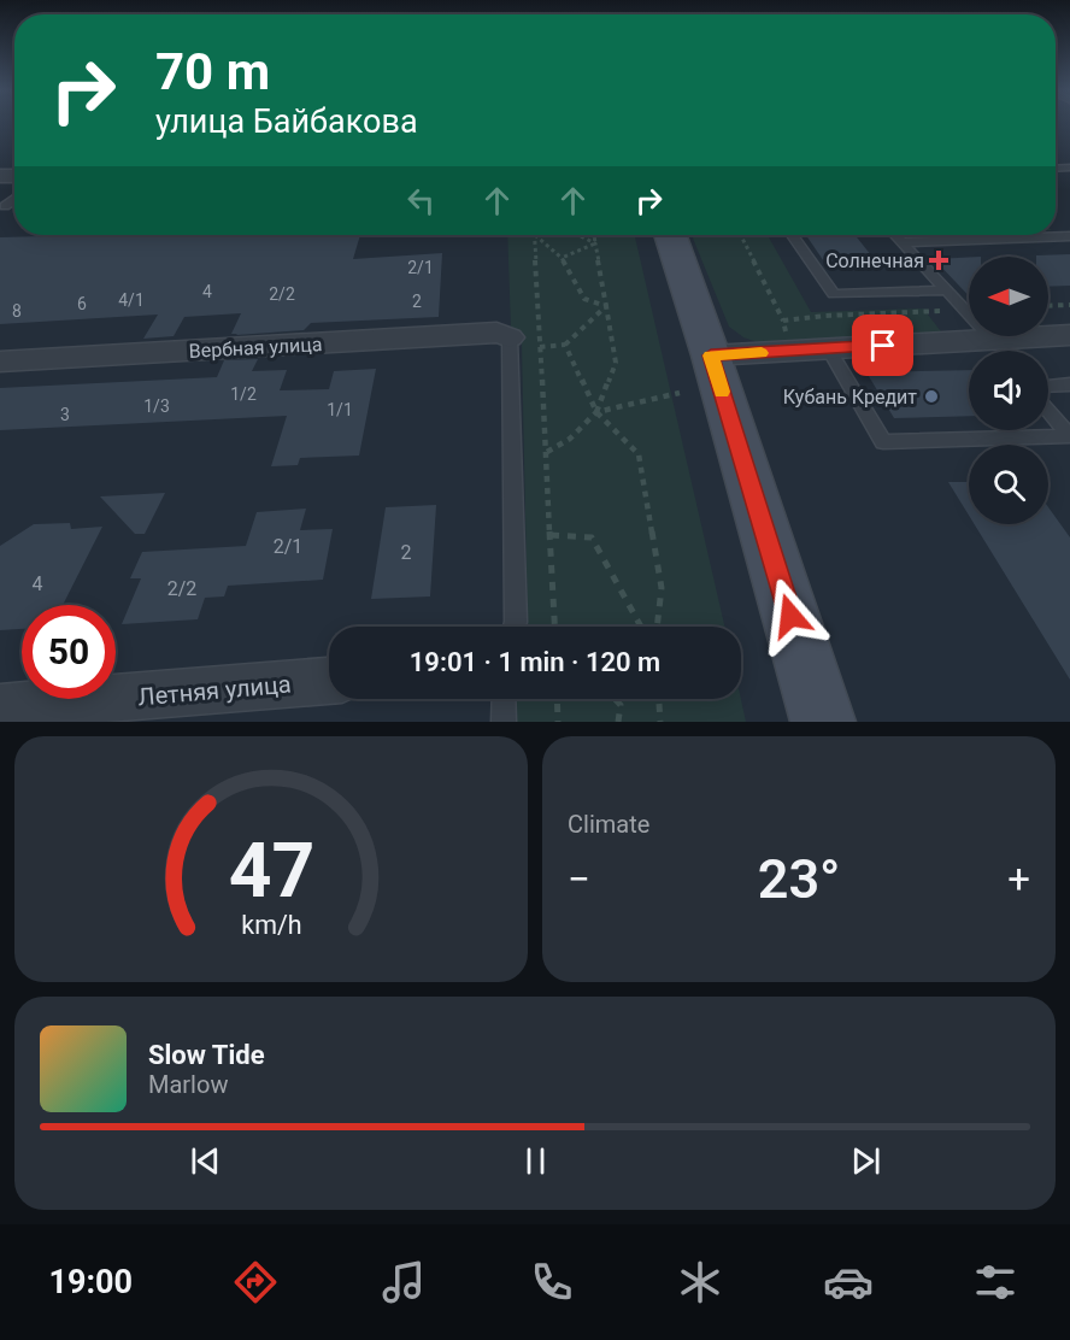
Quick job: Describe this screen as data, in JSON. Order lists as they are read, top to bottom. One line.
{"streets":{"street":["Вербная улица","Летняя улица"]},"places":{"health":["Солнечная"],"other":["Кубань Кредит"]},"house_numbers":["2/1","4","2/2","4/1","2","6","8","1/2","1/3","1/1","3","2/1","2","4","2/2"],"north":"left","page":{"turn":["70 m","улица Байбакова"],"limit":"50","trip":"19:01 · 1 min · 120 m","tile":"Climate","heat":["−","23°","+"],"song":["Slow Tide","Marlow"],"tabs":"19:00","gauge":["47","km/h"]}}
